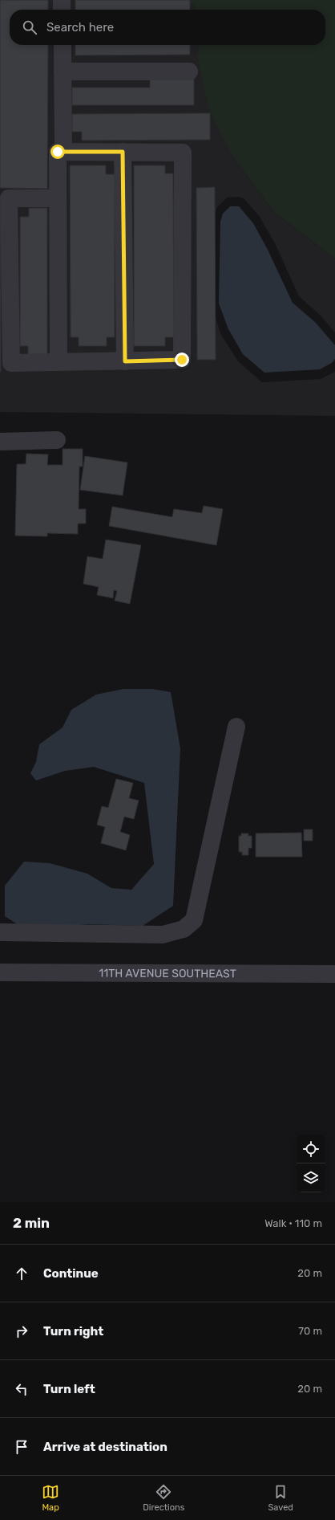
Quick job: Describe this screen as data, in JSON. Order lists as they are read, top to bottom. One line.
{"streets":{"street":["11TH AVENUE SOUTHEAST"]},"page":{"search":"Search here","heading":["2 min","Walk · 110 m"],"list":[["Continue","20 m"],["Turn right","70 m"],["Turn left","20 m"],"Arrive at destination"],"nav":["Map","Directions","Saved"]}}
